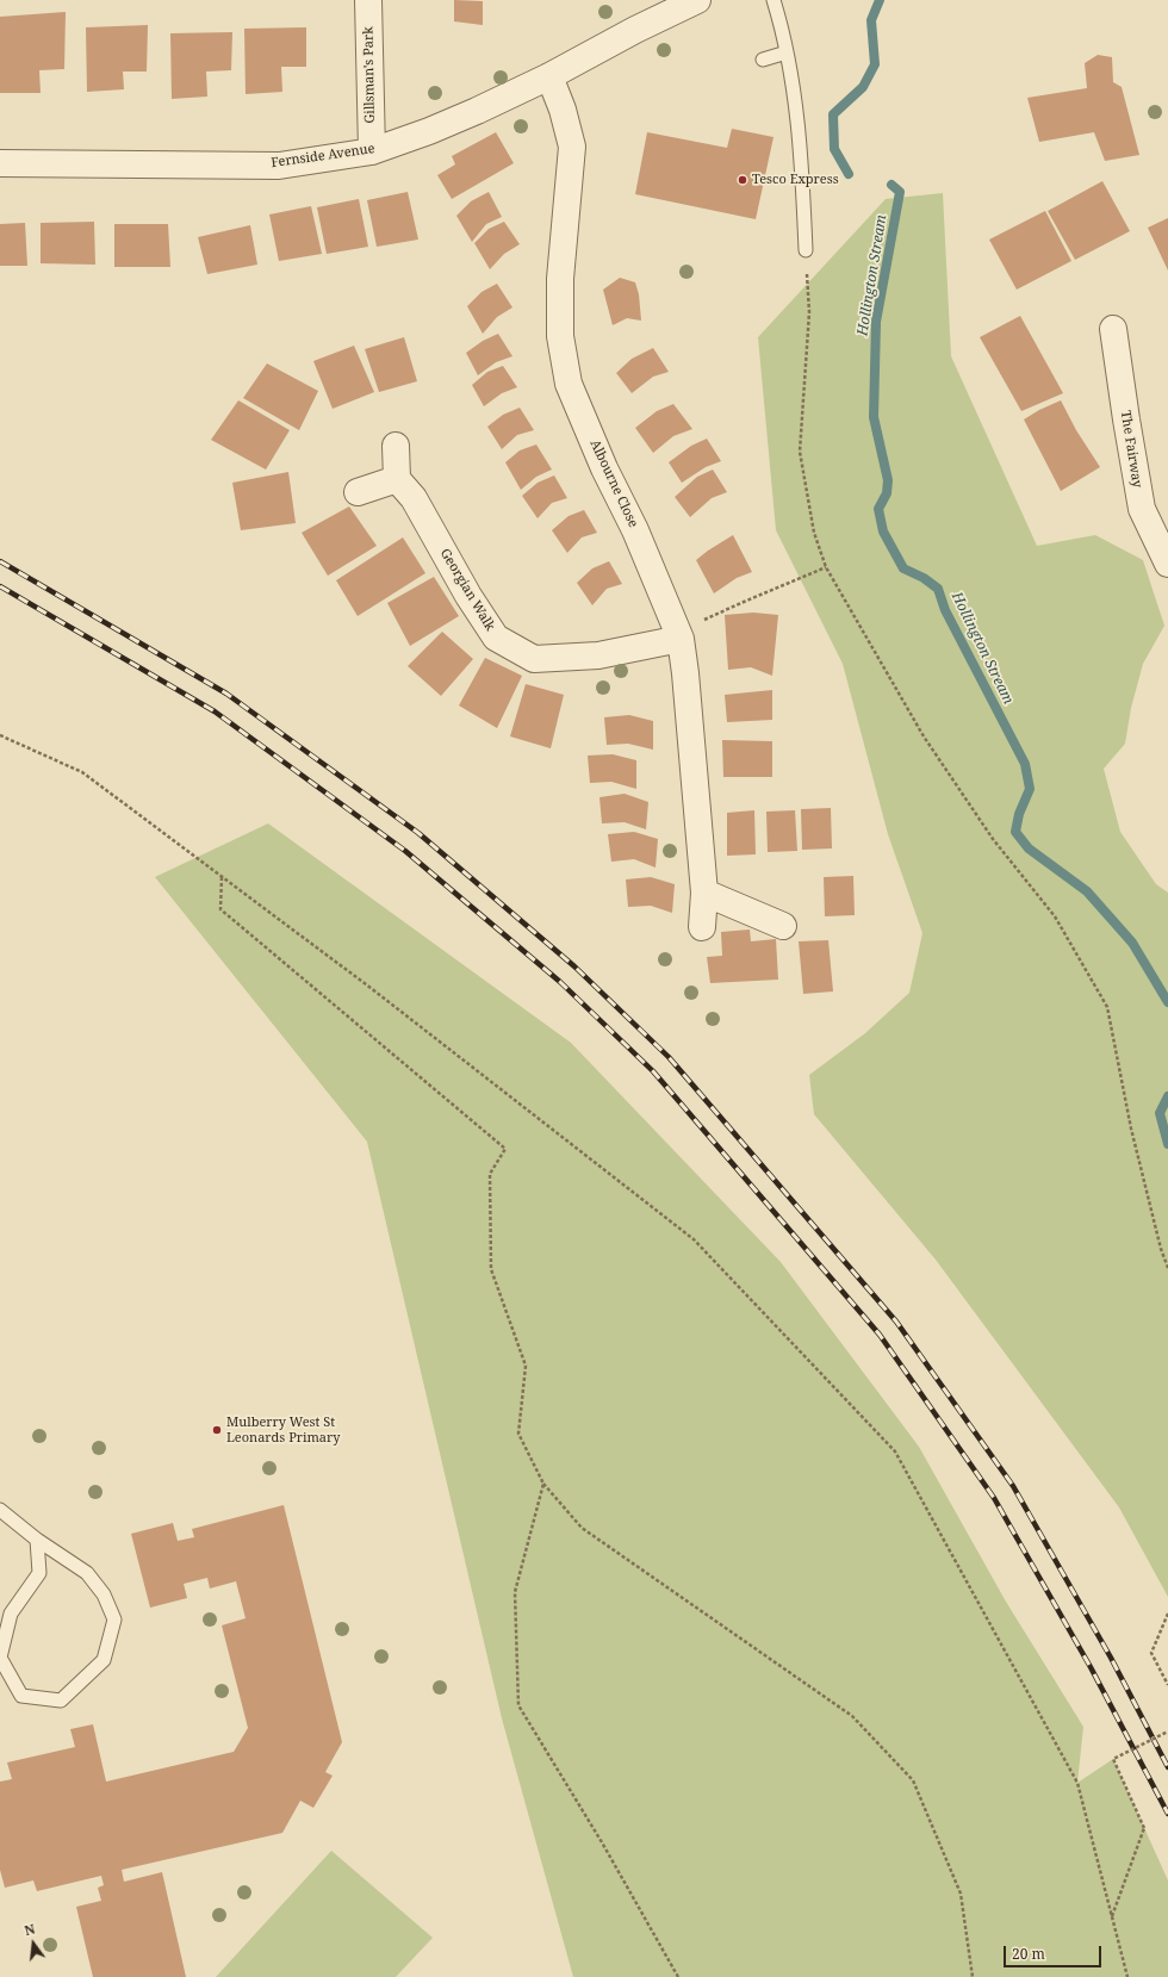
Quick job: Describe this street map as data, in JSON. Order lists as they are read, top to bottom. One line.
{"streets":{"street":["Gillsman's Park","Fernside Avenue","The Fairway","Albourne Close","Georgian Walk"]},"crossings":[["Gillsman's Park","Fernside Avenue"],["Fernside Avenue","Albourne Close"],["Albourne Close","Georgian Walk"]],"water":["Hollington Stream"],"places":["Tesco Express","Mulberry West St Leonards Primary"],"scale_bar":"20 m","north":"top"}
